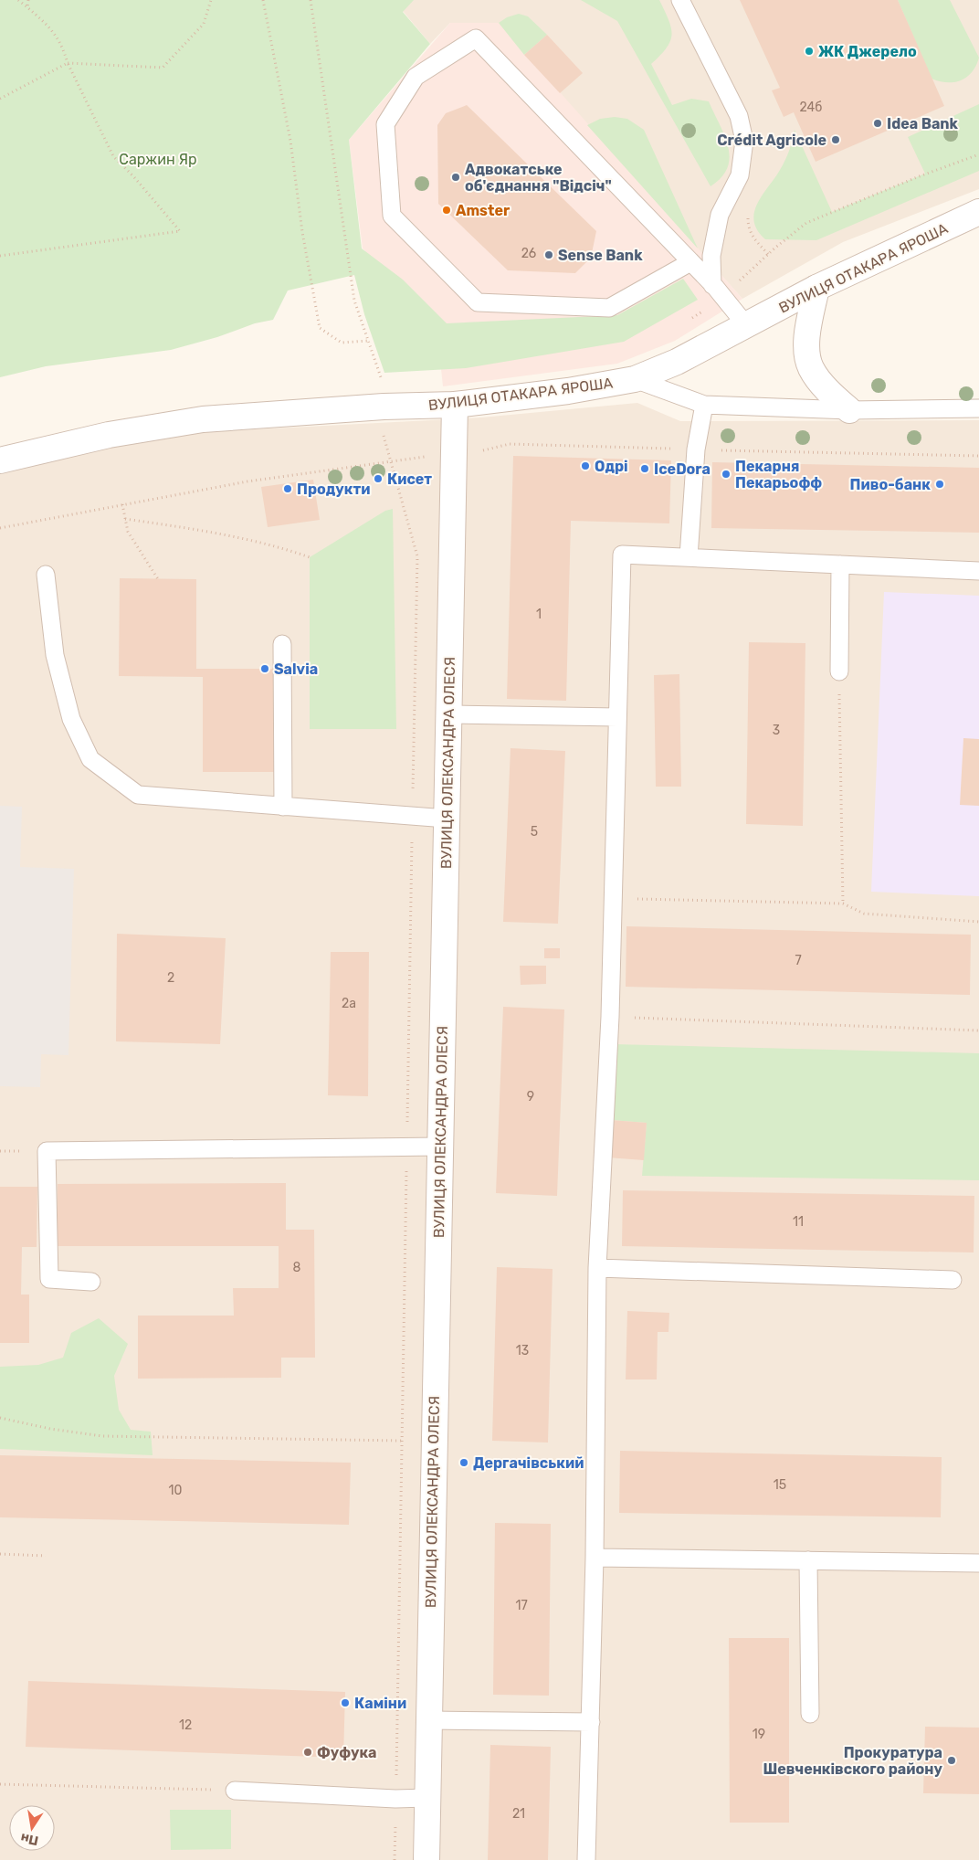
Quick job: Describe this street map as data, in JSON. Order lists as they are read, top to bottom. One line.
{"streets":{"street":["ВУЛИЦЯ ОТАКАРА ЯРОША","ВУЛИЦЯ ОЛЕКСАНДРА ОЛЕСЯ"]},"crossings":[["ВУЛИЦЯ ОТАКАРА ЯРОША","ВУЛИЦЯ ОЛЕКСАНДРА ОЛЕСЯ"]],"parks":["Саржин Яр"],"places":["ЖК Джерело","Idea Bank","Crédit Agricole","Адвокатське об'єднання \"Відсіч\"","Amster","Sense Bank","Одрі","IceDora","Пекарня Пекарьофф","Кисет","Пиво-банк","Продукти","Salvia","Дергачівський","Каміни","Фуфука","Прокуратура Шевченківского району"],"house_numbers":["24б","26","1","3","5","7","2","2а","9","11","8","13","15","10","17","12","19","21"],"north":"bottom"}
